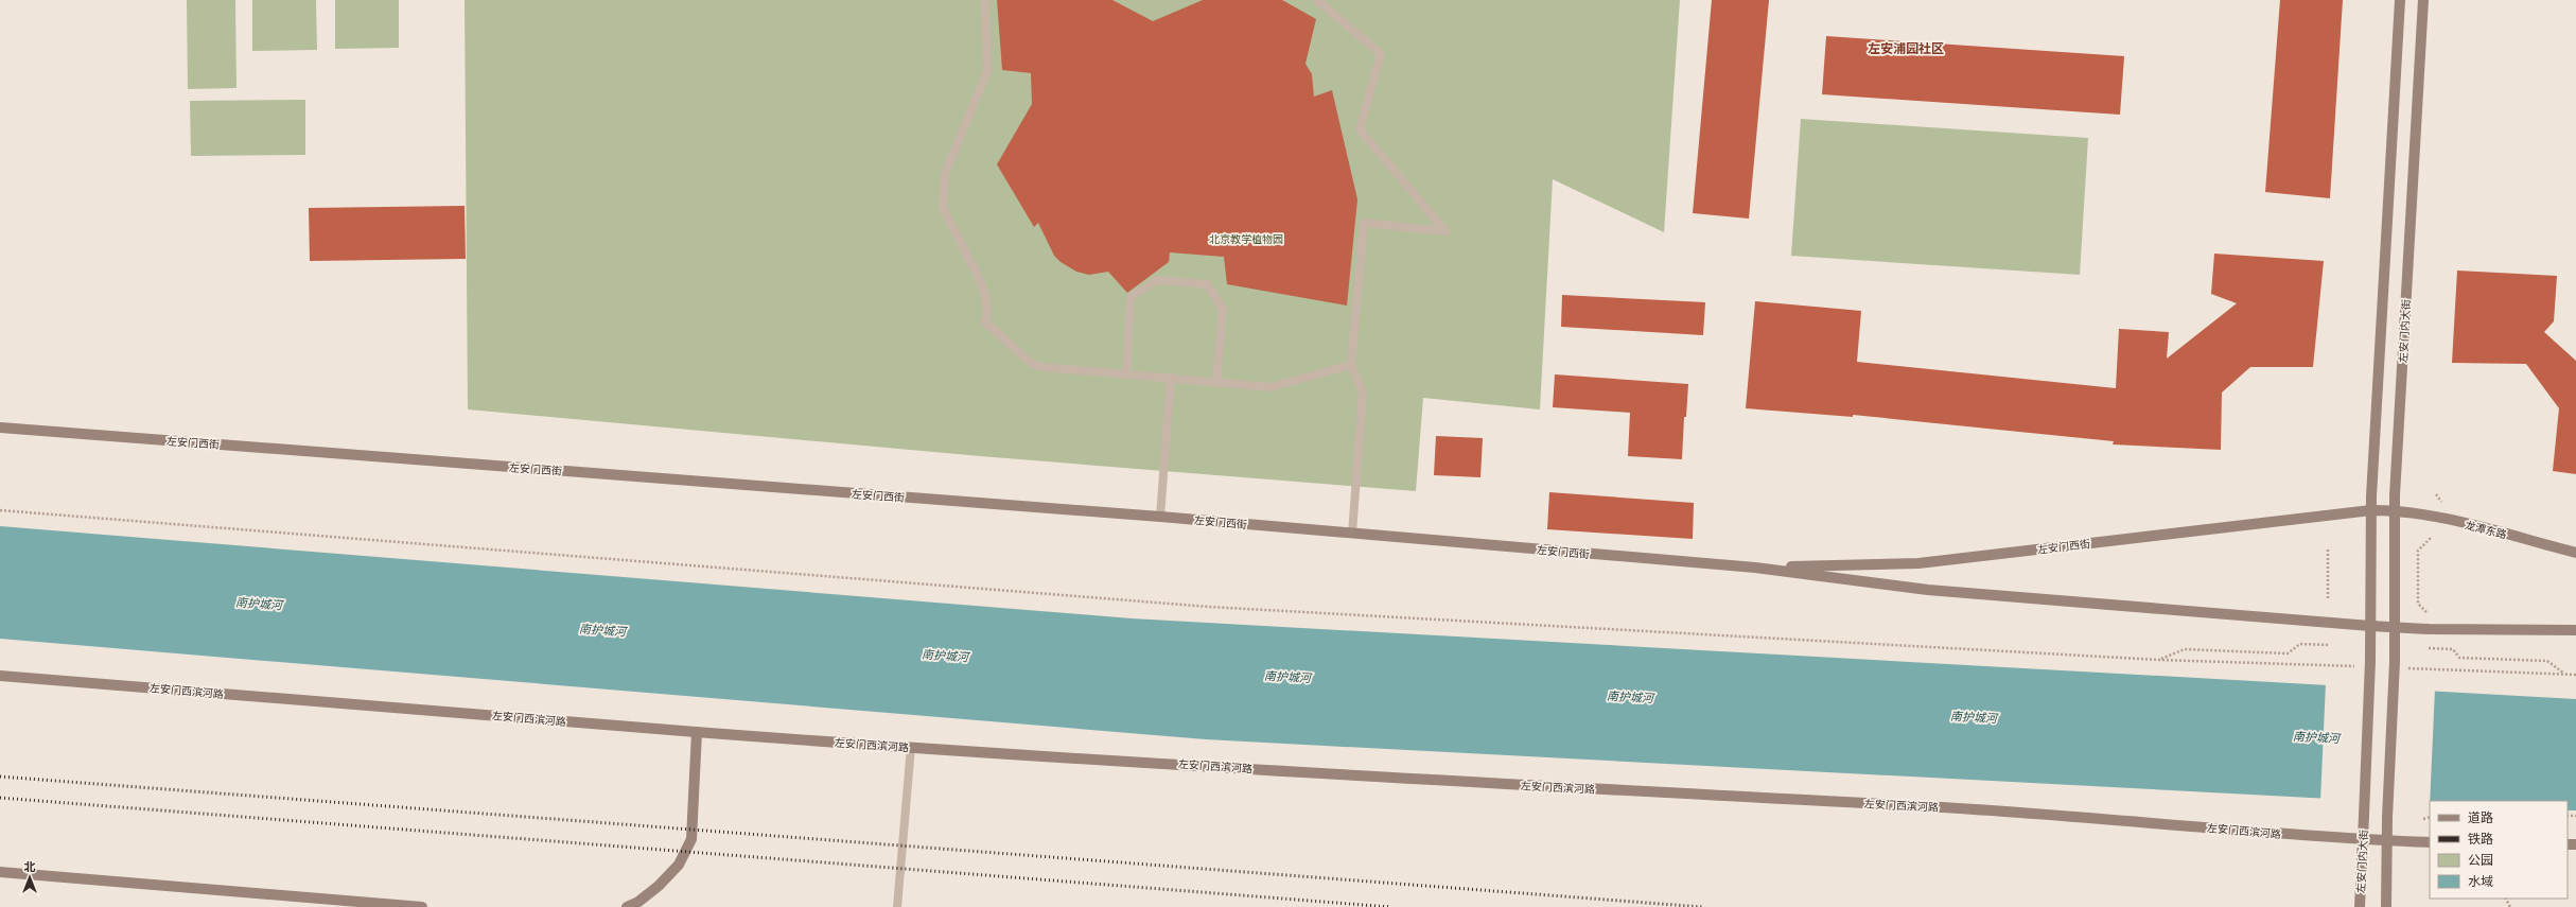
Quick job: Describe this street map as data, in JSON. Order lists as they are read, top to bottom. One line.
{"streets":{"street":["左安门内大街","左安门西街","龙潭东路","左安门西滨河路"]},"crossings":[["左安门内大街","左安门西街"],["左安门内大街","龙潭东路"],["左安门内大街","左安门西滨河路"],["左安门西街","龙潭东路"]],"districts":["左安浦园社区"],"water":["南护城河"],"parks":["北京教学植物园"],"legend":["道路","铁路","公园","水域"],"north":"top"}
